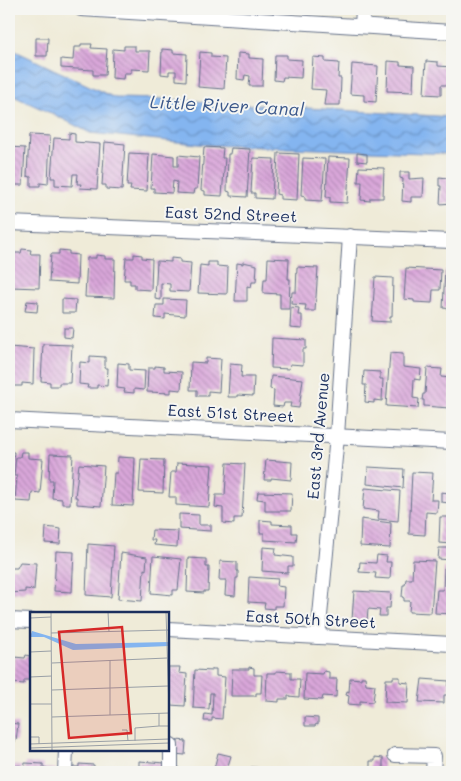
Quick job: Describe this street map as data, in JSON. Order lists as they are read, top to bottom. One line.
{"streets":{"street":["East 52nd Street","East 51st Street","East 3rd Avenue","East 50th Street"]},"crossings":[["East 52nd Street","East 3rd Avenue"],["East 51st Street","East 3rd Avenue"],["East 3rd Avenue","East 50th Street"]],"water":["Little River Canal"]}
